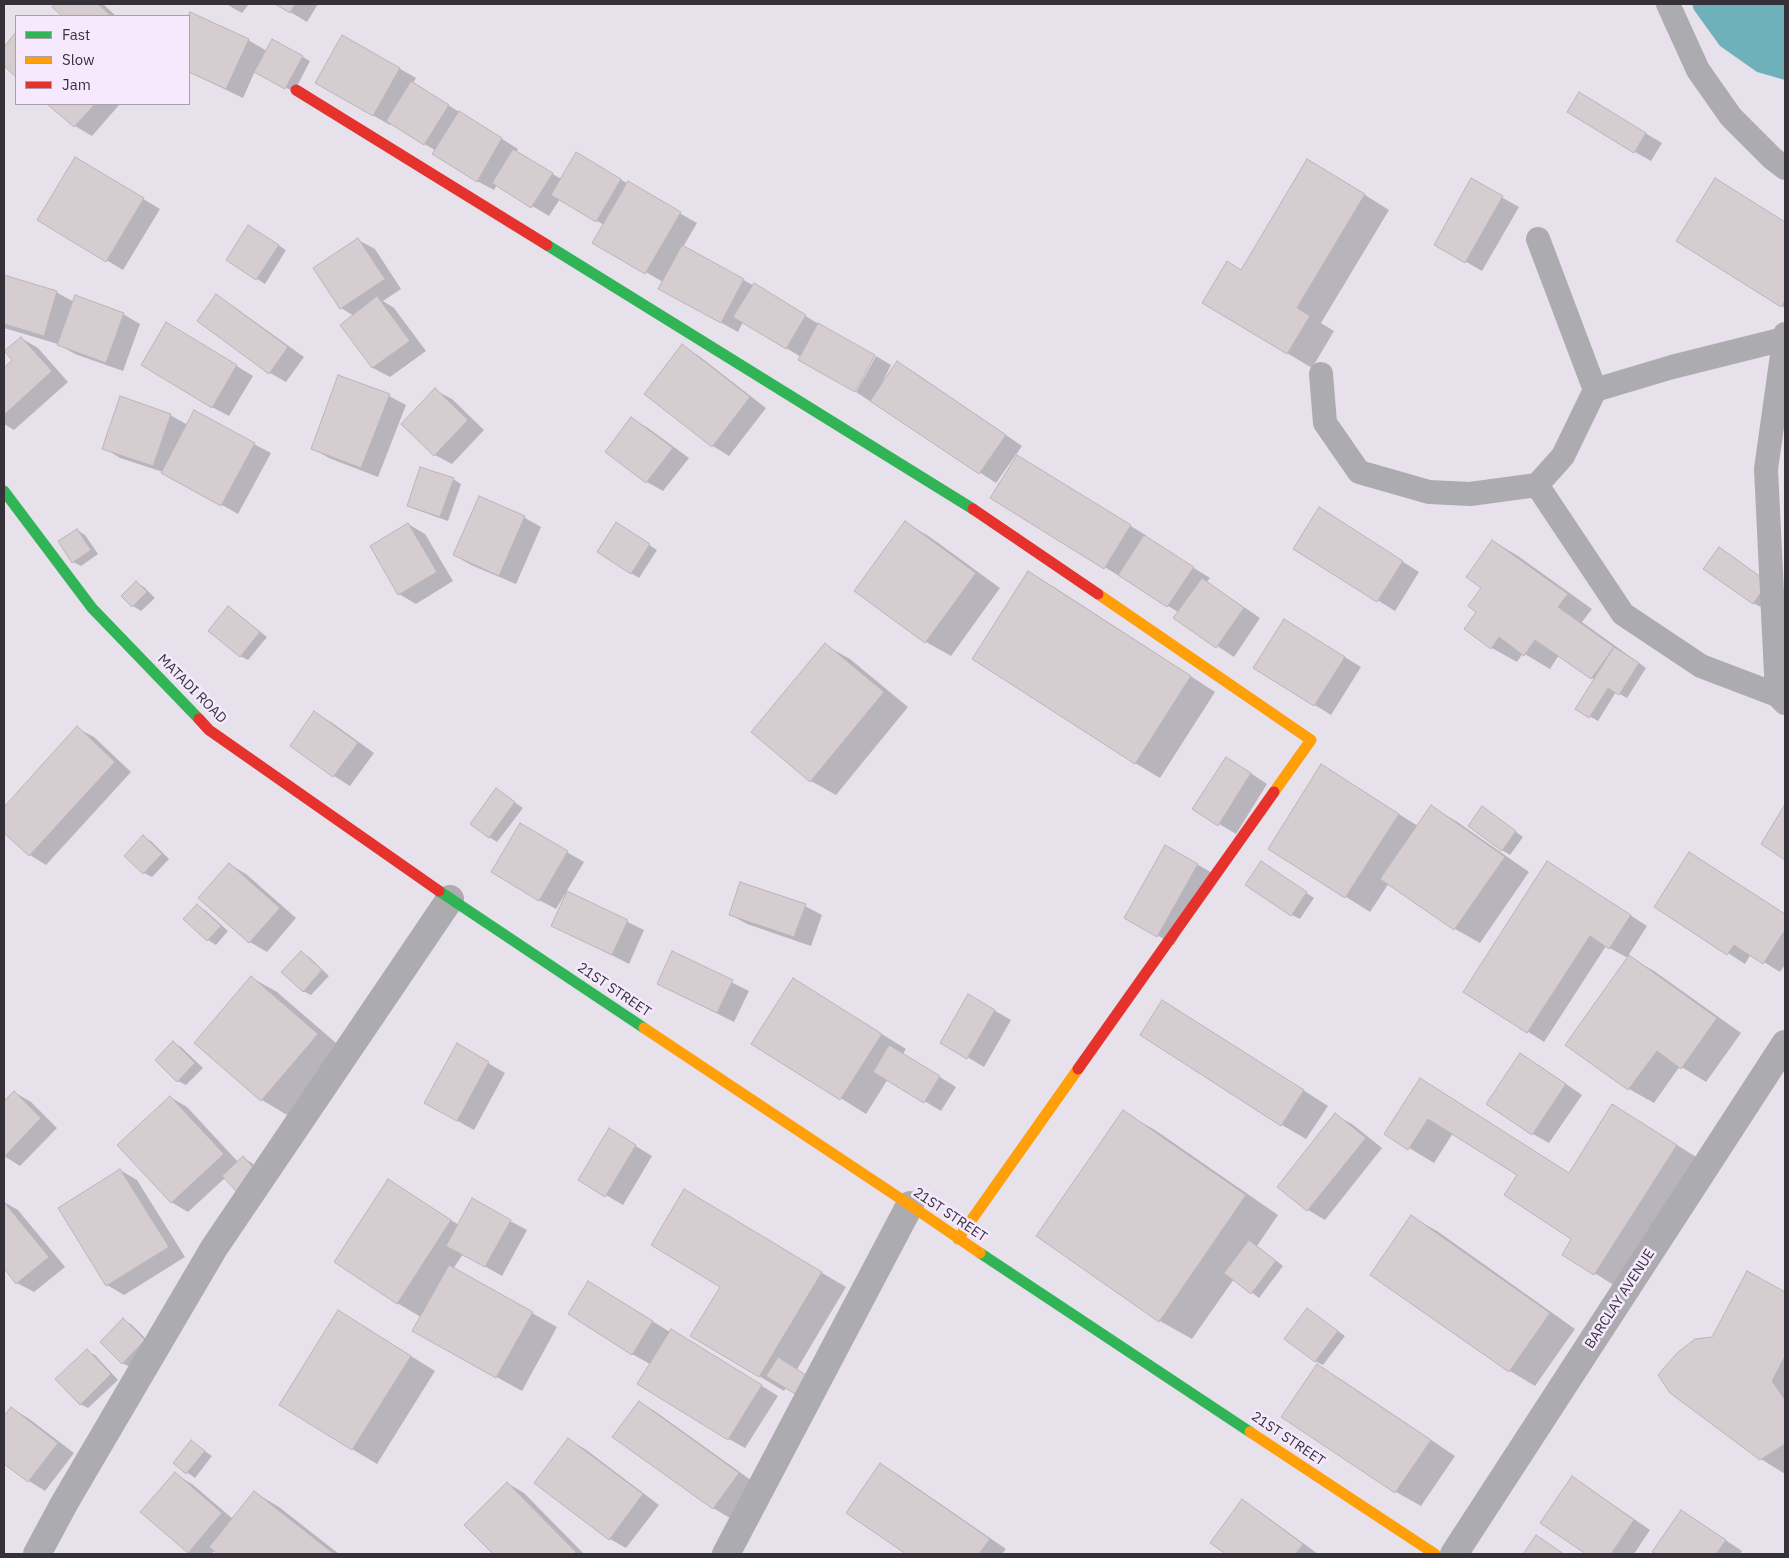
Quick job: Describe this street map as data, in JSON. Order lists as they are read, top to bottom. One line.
{"streets":{"street":["MATADI ROAD","21ST STREET","BARCLAY AVENUE"]},"crossings":[["MATADI ROAD","21ST STREET"]],"legend":["Fast","Slow","Jam"]}
